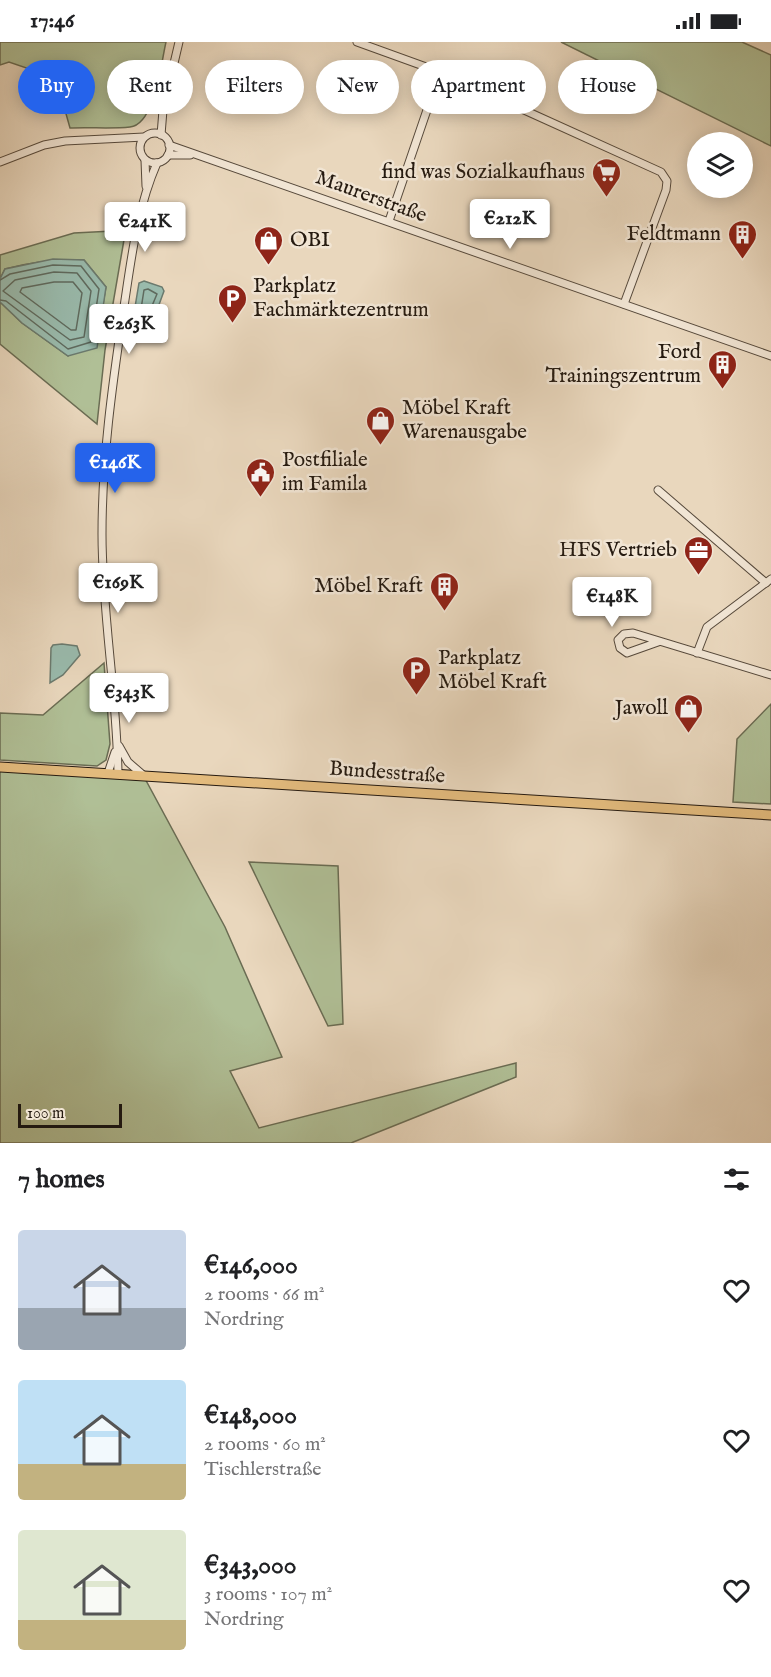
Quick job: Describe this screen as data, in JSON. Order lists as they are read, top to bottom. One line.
{"streets":{"main road":["Bundesstraße"],"street":["Maurerstraße"]},"places":{"supermarket":["find was Sozialkaufhaus"],"building":["Feldtmann","Ford Trainingszentrum","Möbel Kraft"],"shop":["OBI","Möbel Kraft Warenausgabe","Jawoll"],"parking":["Parkplatz Fachmärktezentrum","Parkplatz Möbel Kraft"],"public building":["Postfiliale im Famila"],"office":["HFS Vertrieb"]},"scale_bar":"100 m","page":{"status":"17:46","chip":["Buy","Rent","Filters","New","Apartment","House"],"price":["€212K","€241K","€263K","€146K","€169K","€148K","€343K"],"scale":"100 m","heading":"7 homes","list":[{"name":"€146,000","note":"2 rooms · 66 m² · Nordring"},{"name":"€148,000","note":"2 rooms · 60 m² · Tischlerstraße"},{"name":"€343,000","note":"3 rooms · 107 m² · Nordring"}]}}
